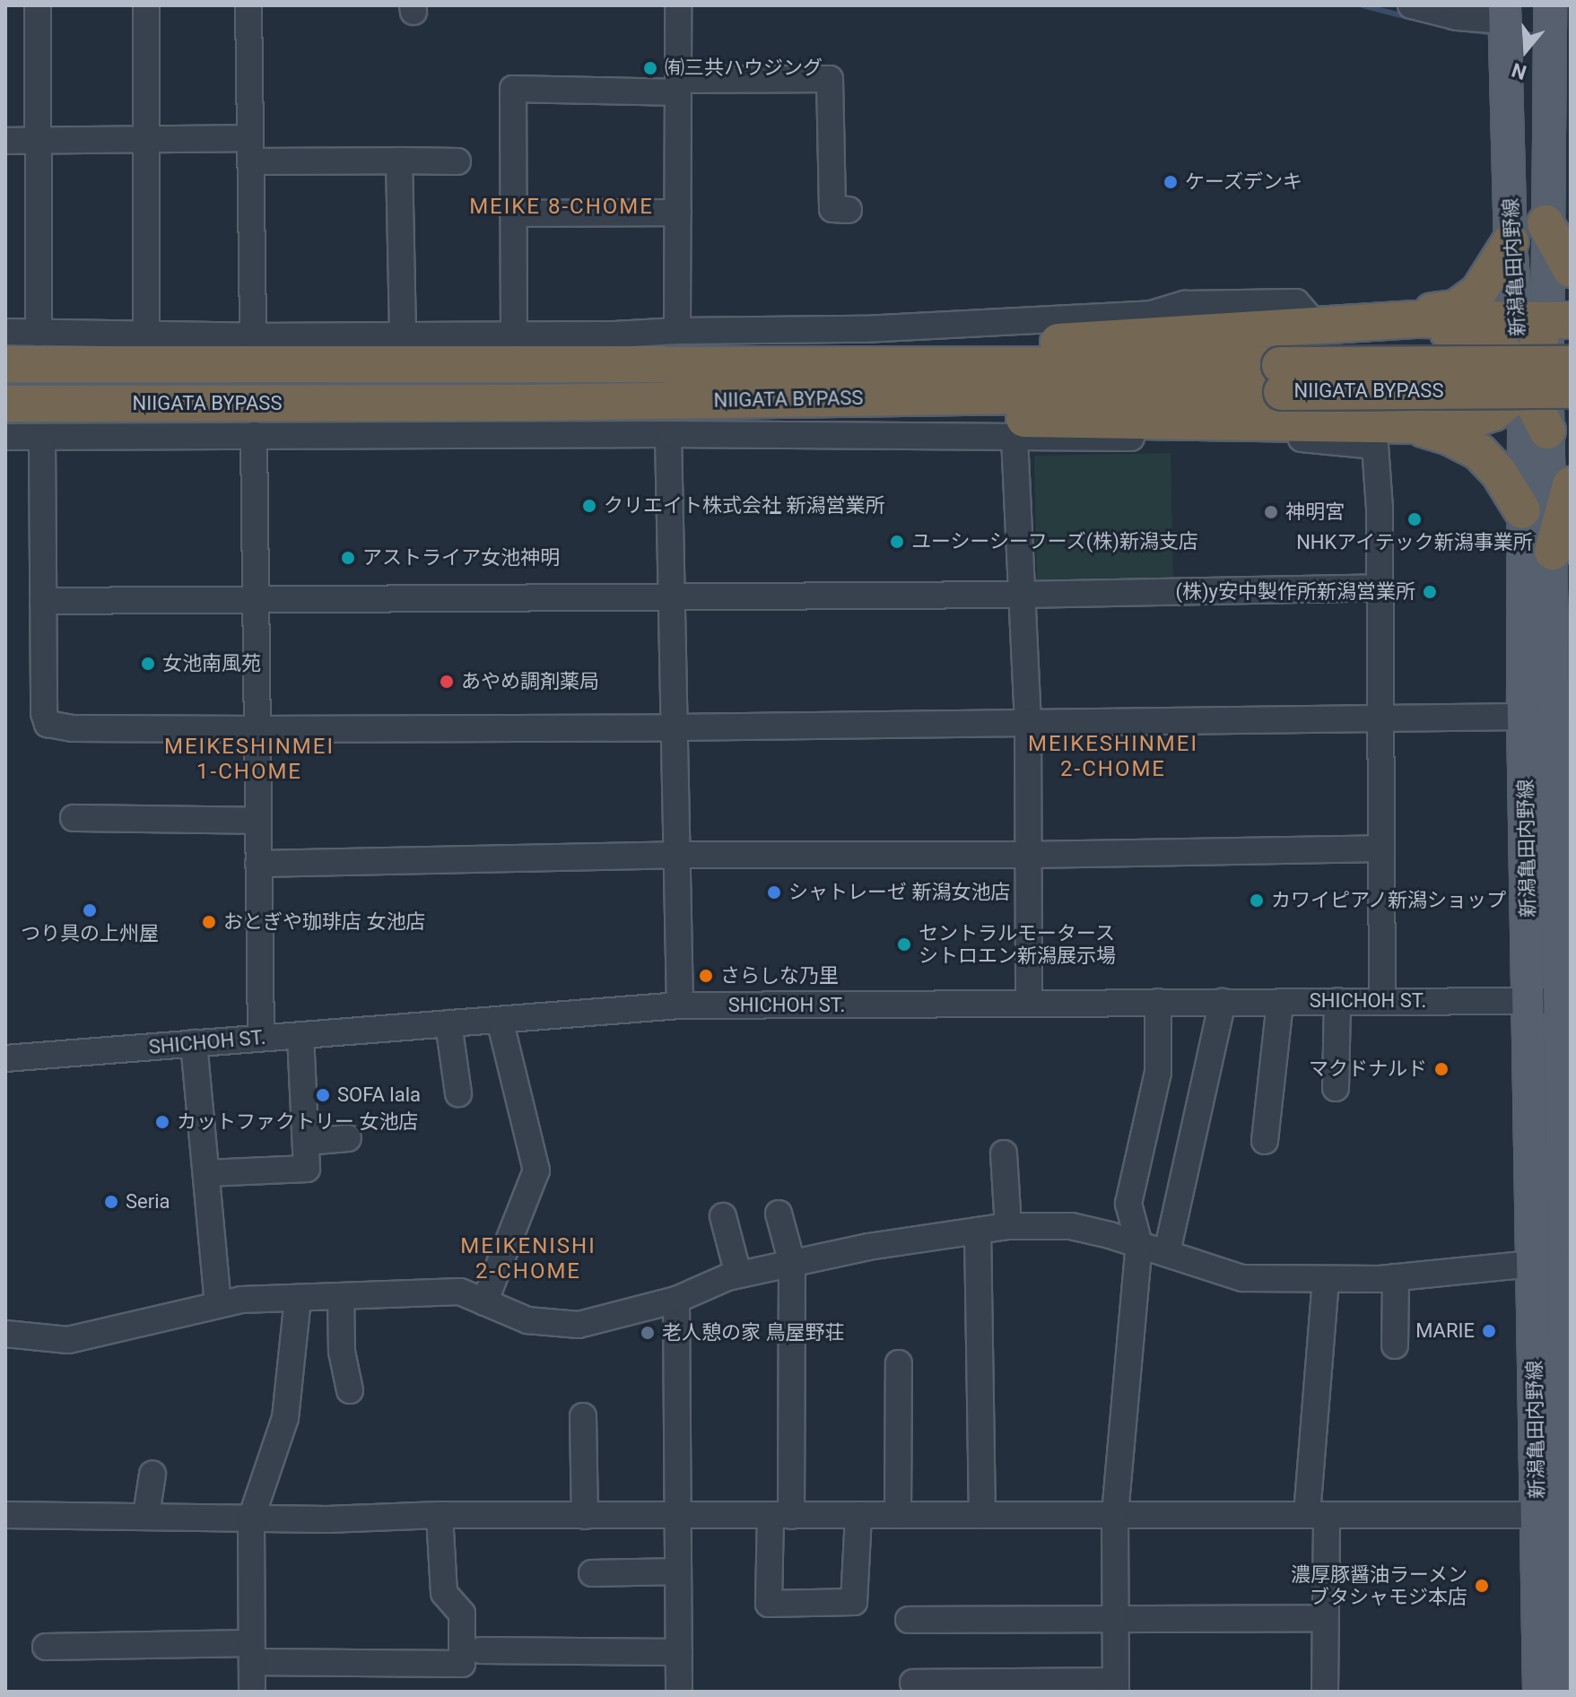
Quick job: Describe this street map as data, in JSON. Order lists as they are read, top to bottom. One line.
{"streets":{"highway":["NIIGATA BYPASS"],"main road":["新潟亀田内野線"],"street":["SHICHOH ST."]},"crossings":[["新潟亀田内野線","NIIGATA BYPASS"],["新潟亀田内野線","SHICHOH ST."]],"districts":["MEIKE 8-CHOME","MEIKESHINMEI 2-CHOME","MEIKESHINMEI 1-CHOME","MEIKENISHI 2-CHOME"],"places":["㈲三共ハウジング","ケーズデンキ","クリエイト株式会社 新潟営業所","神明宮","NHKアイテック新潟事業所","ユーシーシーフーズ(株)新潟支店","アストライア女池神明","(株)y安中製作所新潟営業所","女池南風苑","あやめ調剤薬局","シャトレーゼ 新潟女池店","カワイピアノ新潟ショップ","つり具の上州屋","おとぎや珈琲店 女池店","セントラルモータース シトロエン新潟展示場","さらしな乃里","マクドナルド","SOFA lala","カットファクトリー 女池店","Seria","MARIE","老人憩の家 鳥屋野荘","濃厚豚醤油ラーメン ブタシャモジ本店"],"north":"bottom"}
